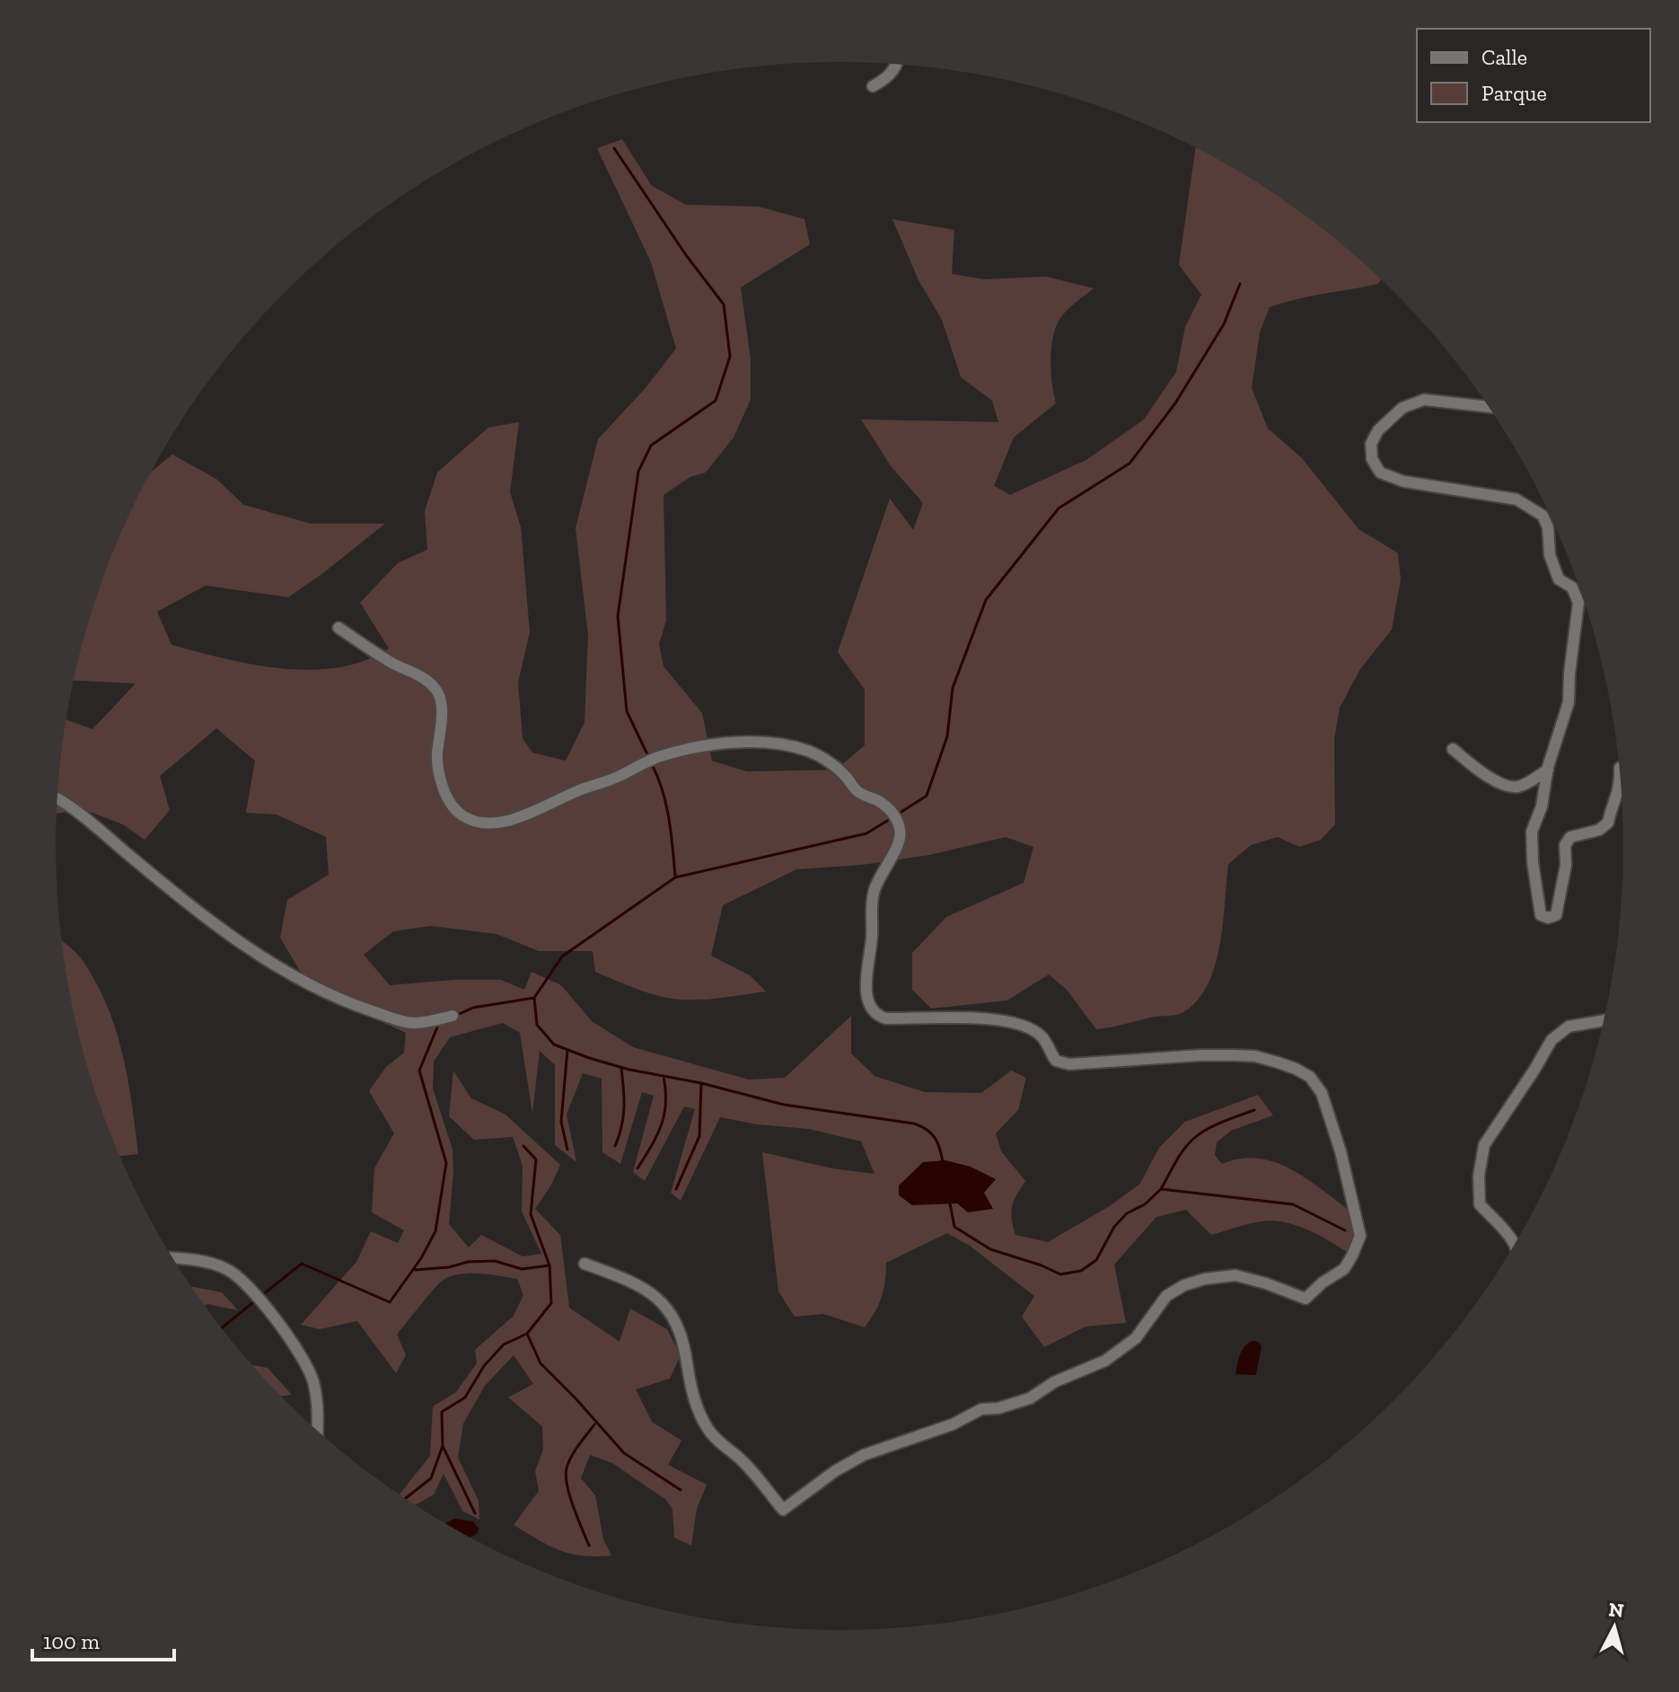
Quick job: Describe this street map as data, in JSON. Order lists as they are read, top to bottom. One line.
{"legend":["Calle","Parque"],"scale_bar":"100 m","north":"top"}
